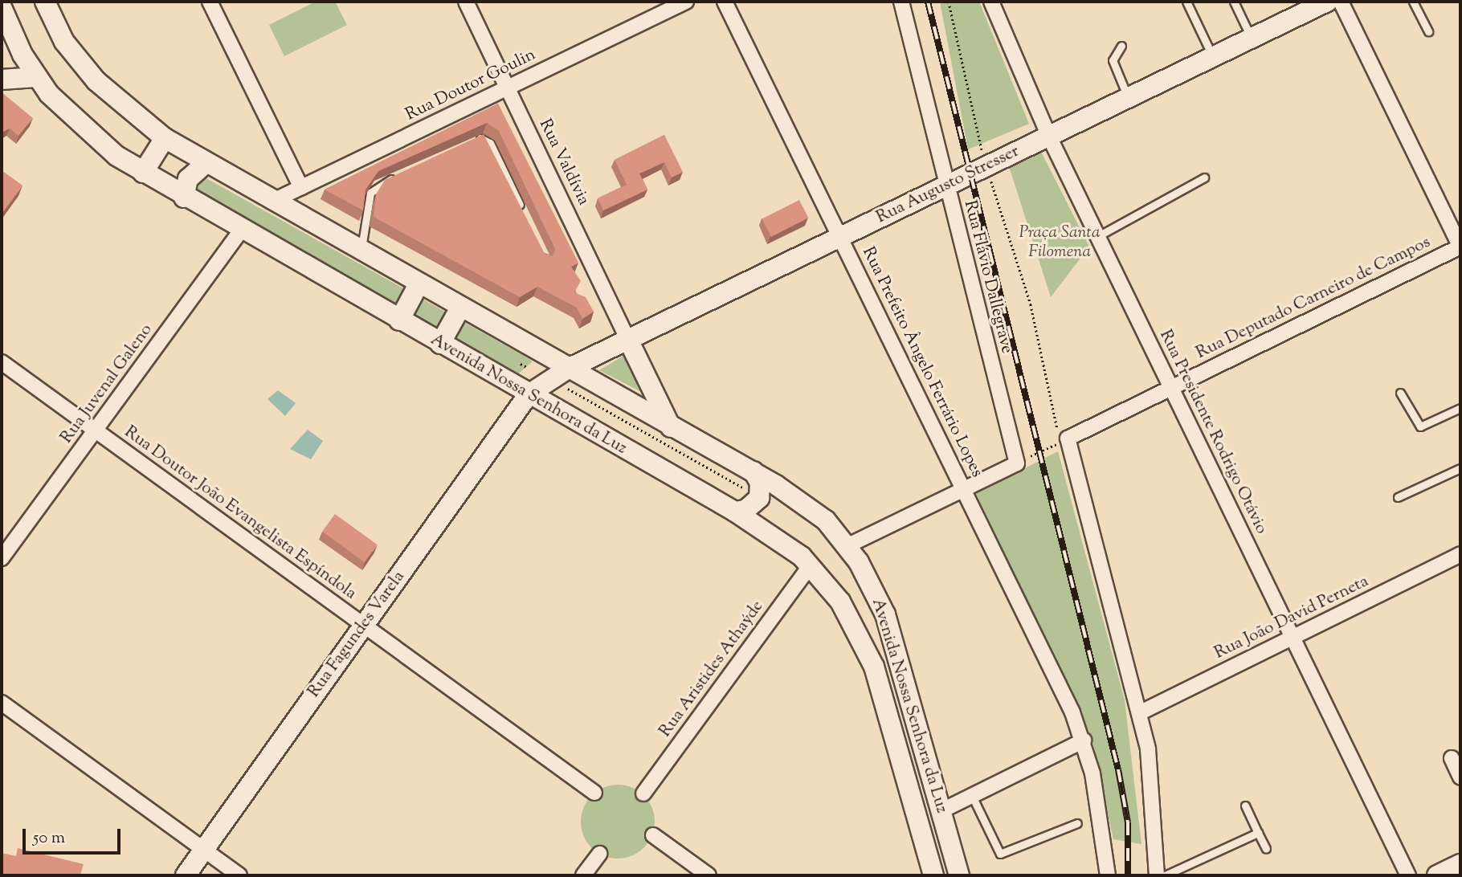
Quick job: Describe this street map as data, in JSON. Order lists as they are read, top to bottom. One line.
{"streets":{"main road":["Rua Augusto Stresser","Avenida Nossa Senhora da Luz","Rua Fagundes Varela"],"street":["Rua Doutor Goulin","Rua Valdívia","Rua Flávio Dallegrave","Rua Deputado Carneiro de Campos","Rua Prefeito Ângelo Ferrário Lopes","Rua Juvenal Galeno","Rua Presidente Rodrigo Otávio","Rua Doutor João Evangelista Espíndola","Rua João David Perneta","Rua Aristides Athaýde"]},"crossings":[["Rua Doutor Goulin","Rua Valdívia"],["Rua Doutor Goulin","Avenida Nossa Senhora da Luz"],["Rua Valdívia","Rua Augusto Stresser"],["Rua Augusto Stresser","Rua Flávio Dallegrave"],["Rua Augusto Stresser","Rua Prefeito Ângelo Ferrário Lopes"],["Rua Augusto Stresser","Avenida Nossa Senhora da Luz"],["Rua Augusto Stresser","Rua Presidente Rodrigo Otávio"],["Rua Augusto Stresser","Rua Fagundes Varela"],["Rua Deputado Carneiro de Campos","Rua Presidente Rodrigo Otávio"],["Rua Juvenal Galeno","Avenida Nossa Senhora da Luz"],["Rua Juvenal Galeno","Rua Doutor João Evangelista Espíndola"],["Avenida Nossa Senhora da Luz","Rua Fagundes Varela"],["Avenida Nossa Senhora da Luz","Rua Aristides Athaýde"],["Rua Presidente Rodrigo Otávio","Rua João David Perneta"],["Rua Doutor João Evangelista Espíndola","Rua Fagundes Varela"]],"parks":["Praça Santa Filomena"],"scale_bar":"50 m"}
